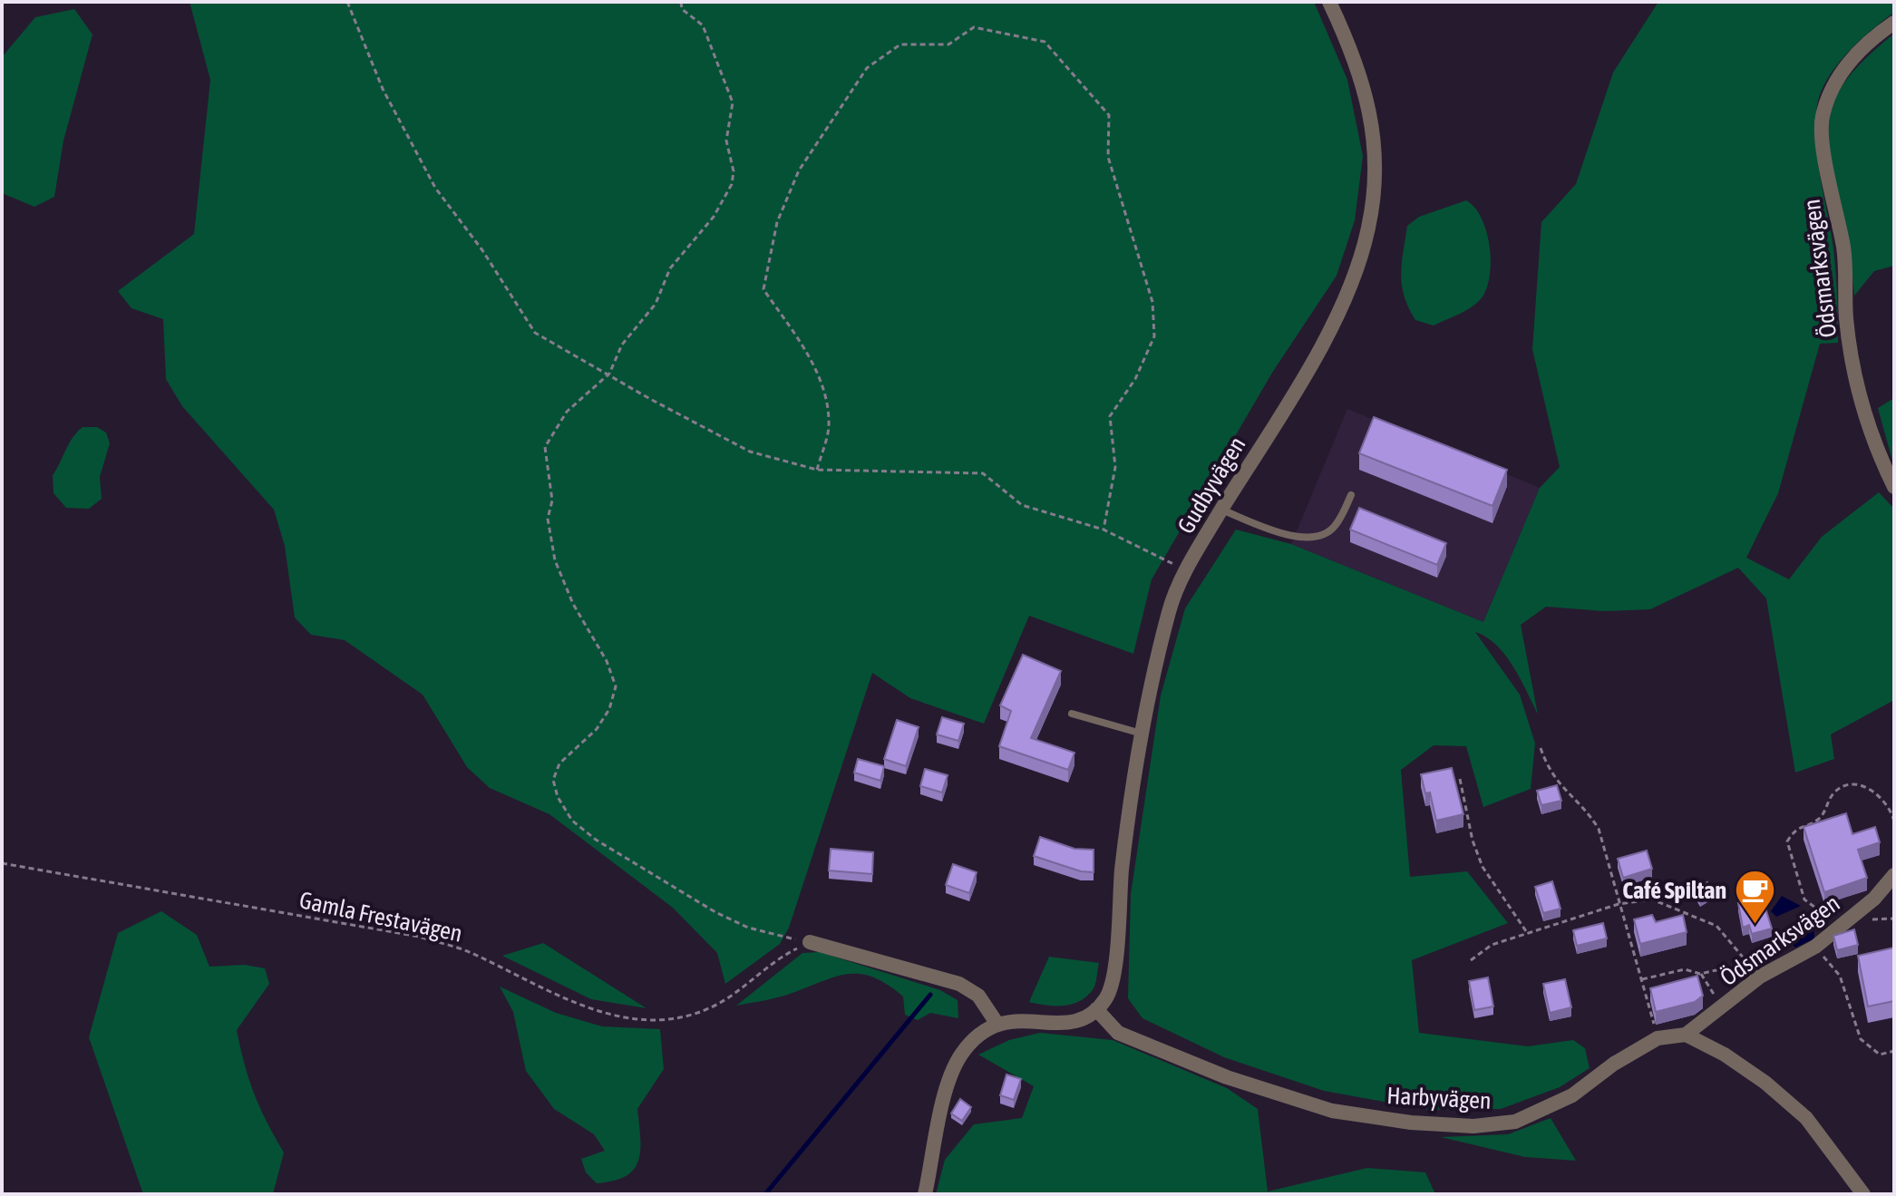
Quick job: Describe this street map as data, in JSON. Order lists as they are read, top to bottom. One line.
{"streets":{"street":["Ödsmarksvägen","Gudbyvägen","Harbyvägen"],"path":["Gamla Frestavägen"]},"crossings":[["Ödsmarksvägen","Harbyvägen"],["Gudbyvägen","Harbyvägen"]],"places":{"cafe":["Café Spiltan"]}}
